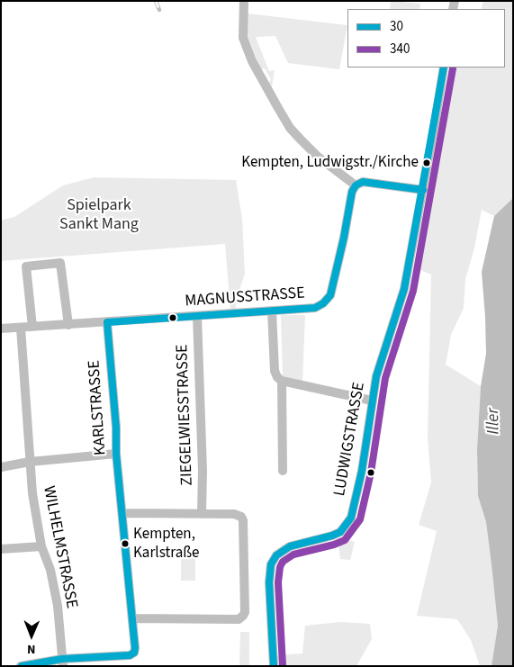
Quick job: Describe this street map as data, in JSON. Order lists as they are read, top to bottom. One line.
{"streets":{"street":["MAGNUSSTRASSE","KARLSTRASSE","ZIEGELWIESSTRASSE","LUDWIGSTRASSE","WILHELMSTRASSE"]},"crossings":[["MAGNUSSTRASSE","KARLSTRASSE"],["MAGNUSSTRASSE","ZIEGELWIESSTRASSE"],["MAGNUSSTRASSE","WILHELMSTRASSE"],["KARLSTRASSE","WILHELMSTRASSE"]],"water":["Iller"],"parks":["Spielpark Sankt Mang"],"places":["Kempten, Ludwigstr./Kirche","Kempten, Karlstraße"],"lines":["transit line 30","transit line 340"],"legend":["30","340"],"north":"bottom"}
